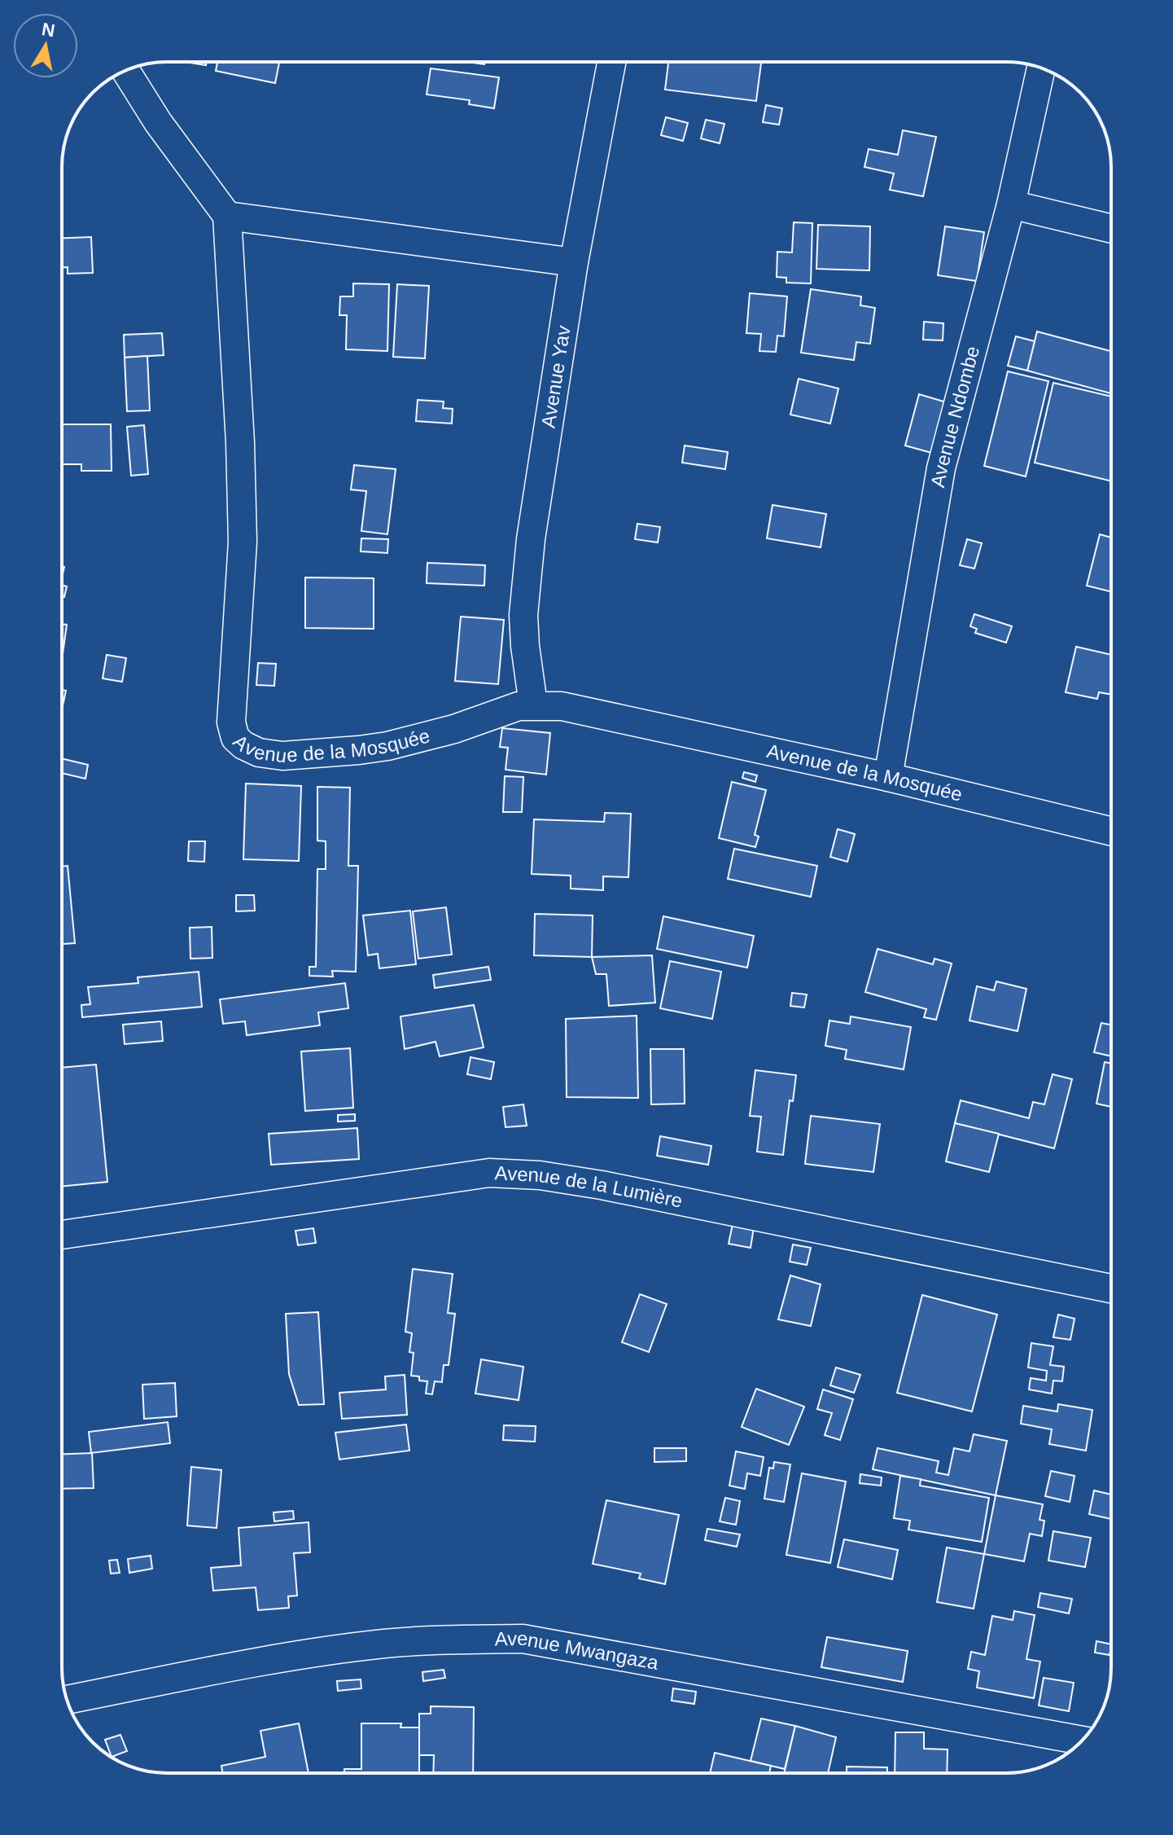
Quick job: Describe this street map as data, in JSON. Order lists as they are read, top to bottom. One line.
{"streets":{"street":["Avenue Yav","Avenue Ndombe","Avenue de la Mosquée","Avenue de la Lumière","Avenue Mwangaza"]},"crossings":[["Avenue Yav","Avenue de la Mosquée"],["Avenue Ndombe","Avenue de la Mosquée"]],"north":"top"}
